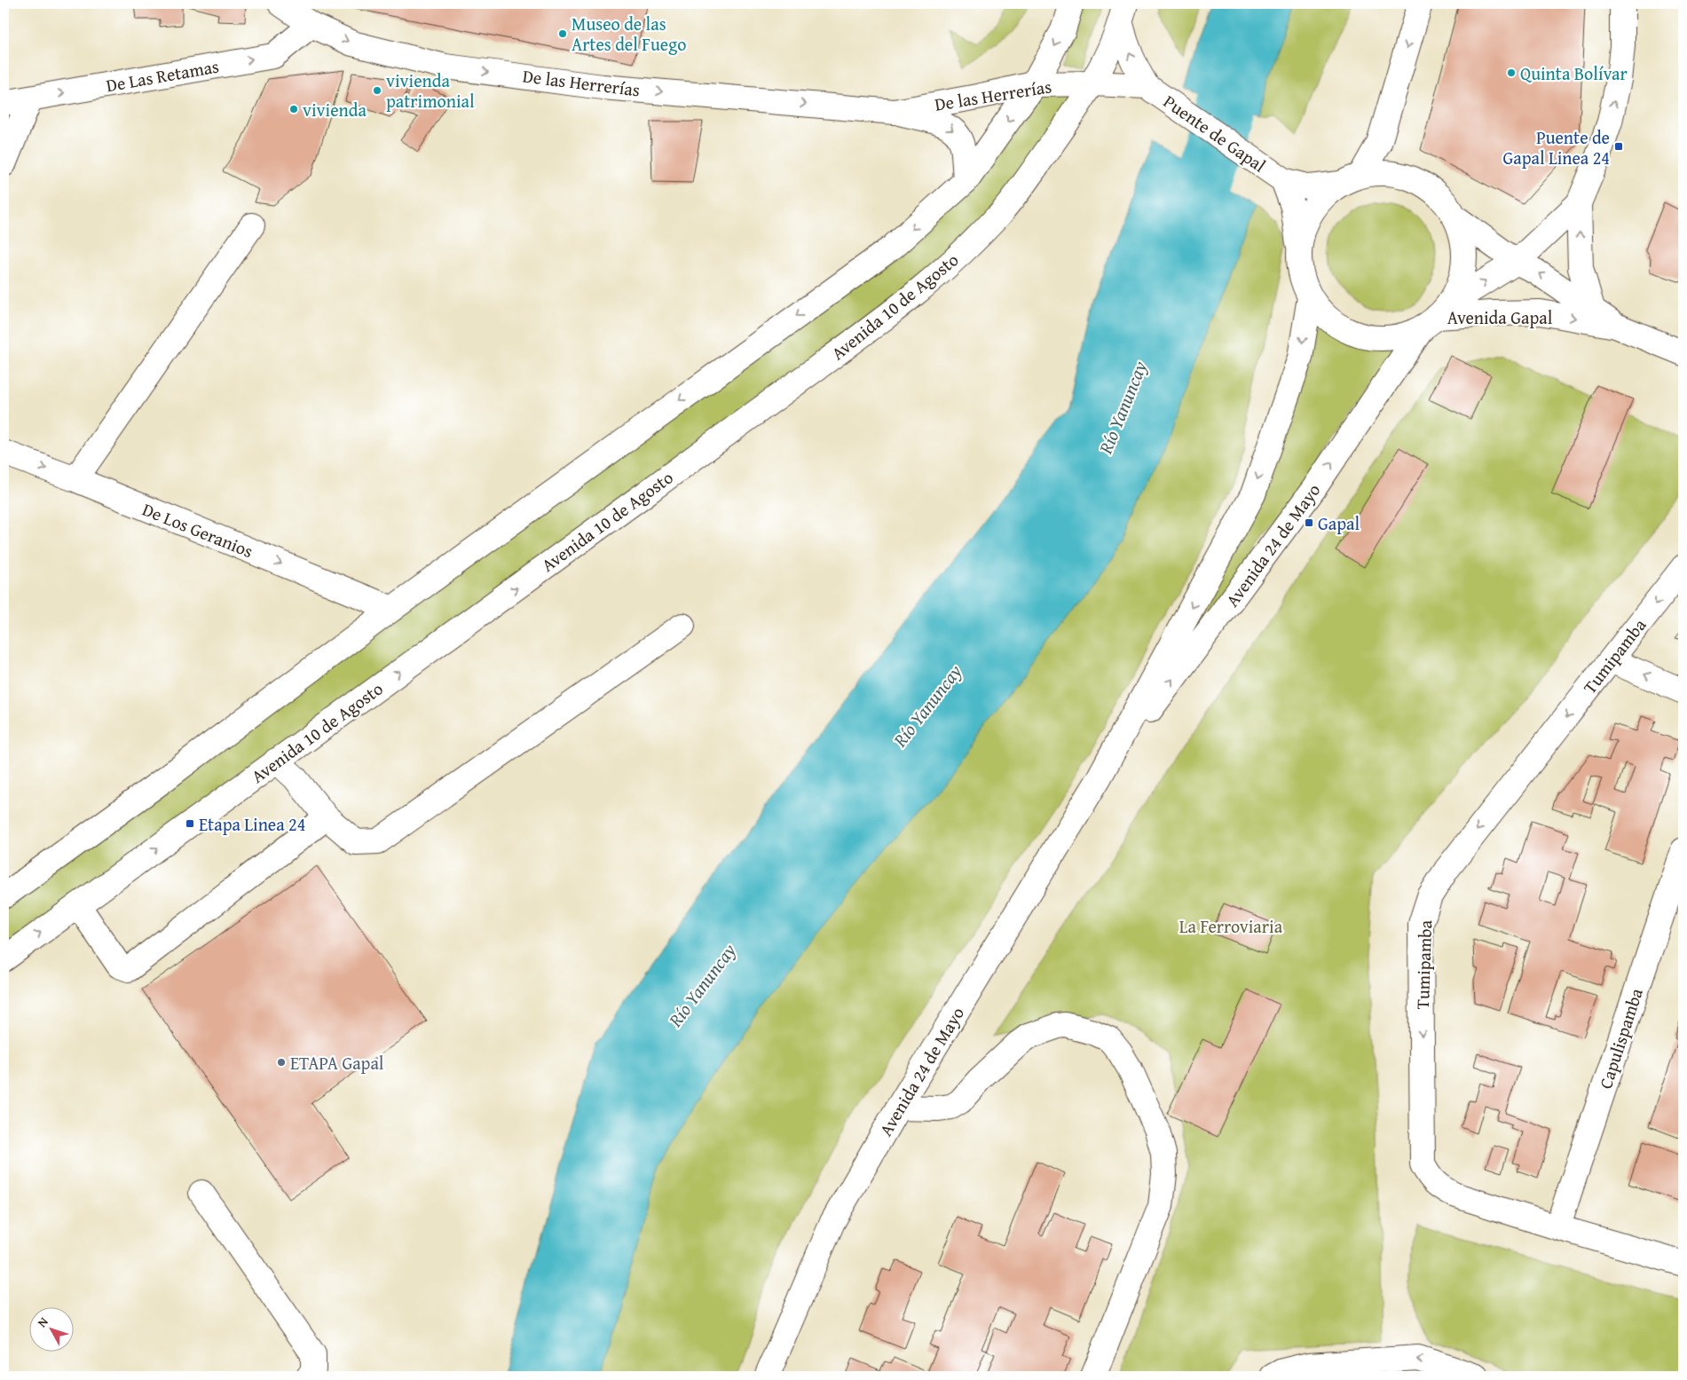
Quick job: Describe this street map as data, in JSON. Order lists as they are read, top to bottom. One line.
{"streets":{"main road":["De Las Retamas","De las Herrerías","Puente de Gapal","Avenida 10 de Agosto","Avenida Gapal","De Los Geranios","Avenida 24 de Mayo","Tumipamba","Capulispamba"]},"crossings":[["De Las Retamas","De las Herrerías"],["De las Herrerías","Puente de Gapal"],["De las Herrerías","Avenida 10 de Agosto"],["Puente de Gapal","Avenida 10 de Agosto"],["Puente de Gapal","Avenida Gapal"],["Puente de Gapal","Avenida 24 de Mayo"],["Avenida Gapal","Avenida 24 de Mayo"],["Tumipamba","Capulispamba"]],"one_way":["De Las Retamas","De las Herrerías","De Los Geranios","Tumipamba"],"water":["Río Yanuncay"],"parks":["La Ferroviaria"],"places":{"other":["Museo de las Artes del Fuego","Quinta Bolívar","vivienda patrimonial","vivienda","ETAPA Gapal"],"transit":["Puente de Gapal Linea 24","Gapal","Etapa Linea 24"]},"north":"top left"}
